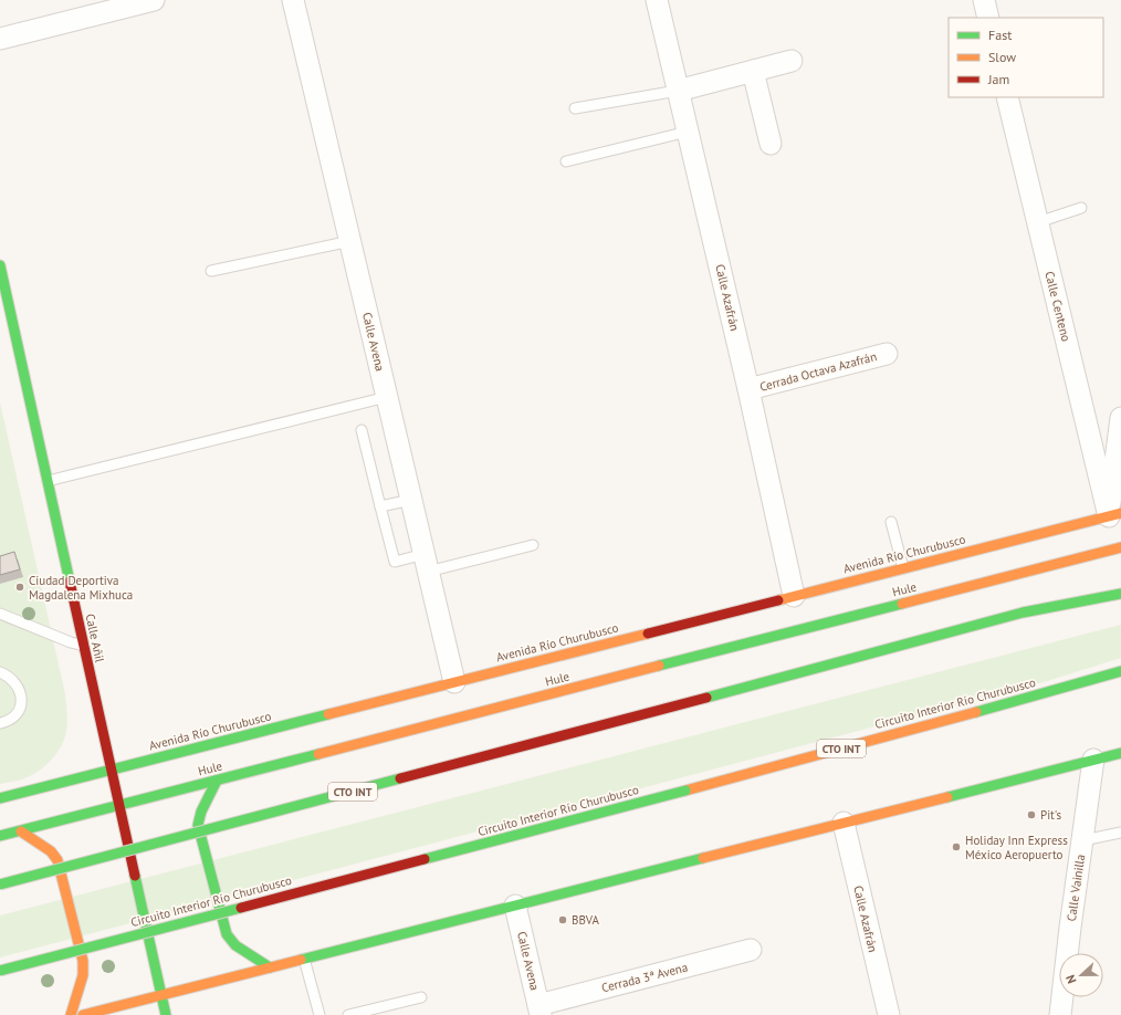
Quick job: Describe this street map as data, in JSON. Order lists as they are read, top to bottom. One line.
{"streets":{"main road":["Avenida Río Churubusco","Hule","Calle Añil","Circuito Interior Río Churubusco","CTO INT"],"street":["Calle Azafrán","Calle Centeno","Calle Avena","Cerrada Octava Azafrán","Calle Vainilla","Cerrada 3ª Avena"]},"crossings":[["Calle Azafrán","Cerrada Octava Azafrán"],["Calle Azafrán","Avenida Río Churubusco"],["Calle Centeno","Avenida Río Churubusco"],["Calle Avena","Avenida Río Churubusco"],["Calle Avena","Cerrada 3ª Avena"],["Avenida Río Churubusco","Calle Añil"],["Hule","Calle Añil"]],"places":["Ciudad Deportiva Magdalena Mixhuca","Pit's","Holiday Inn Express México Aeropuerto","BBVA"],"legend":["Fast","Slow","Jam"],"north":"left"}
